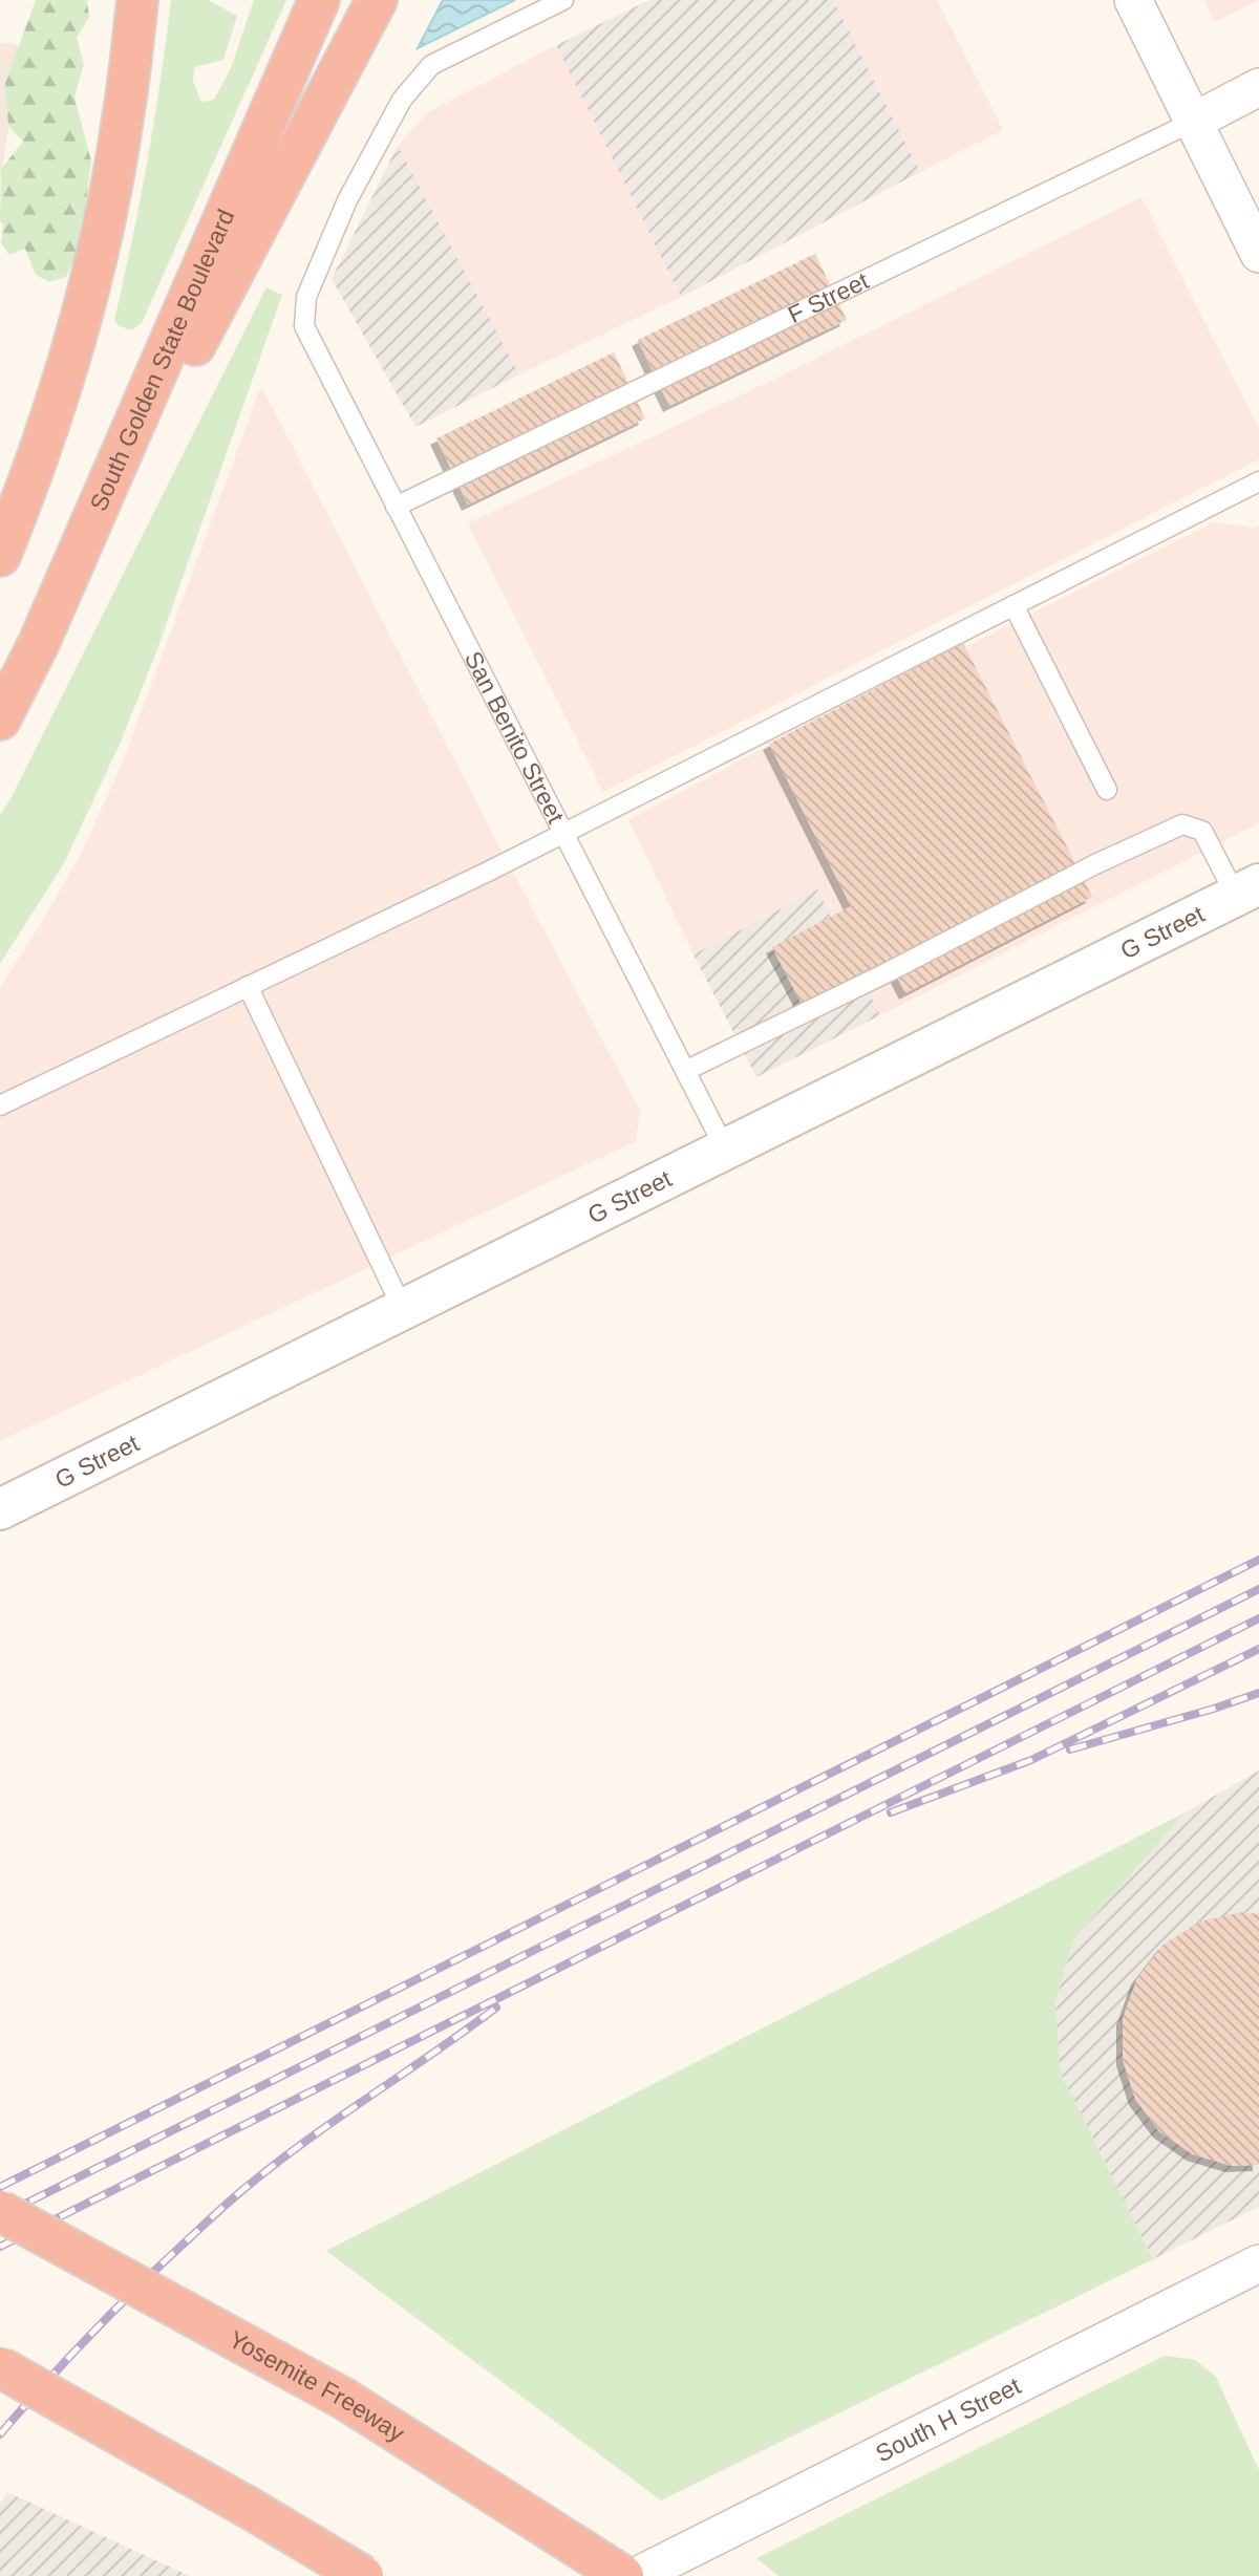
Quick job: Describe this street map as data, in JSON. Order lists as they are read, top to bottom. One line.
{"streets":{"highway":["South Golden State Boulevard","Yosemite Freeway"],"street":["F Street","G Street","South H Street"],"lane":["San Benito Street"]},"crossings":[["F Street","San Benito Street"],["San Benito Street","G Street"]]}
